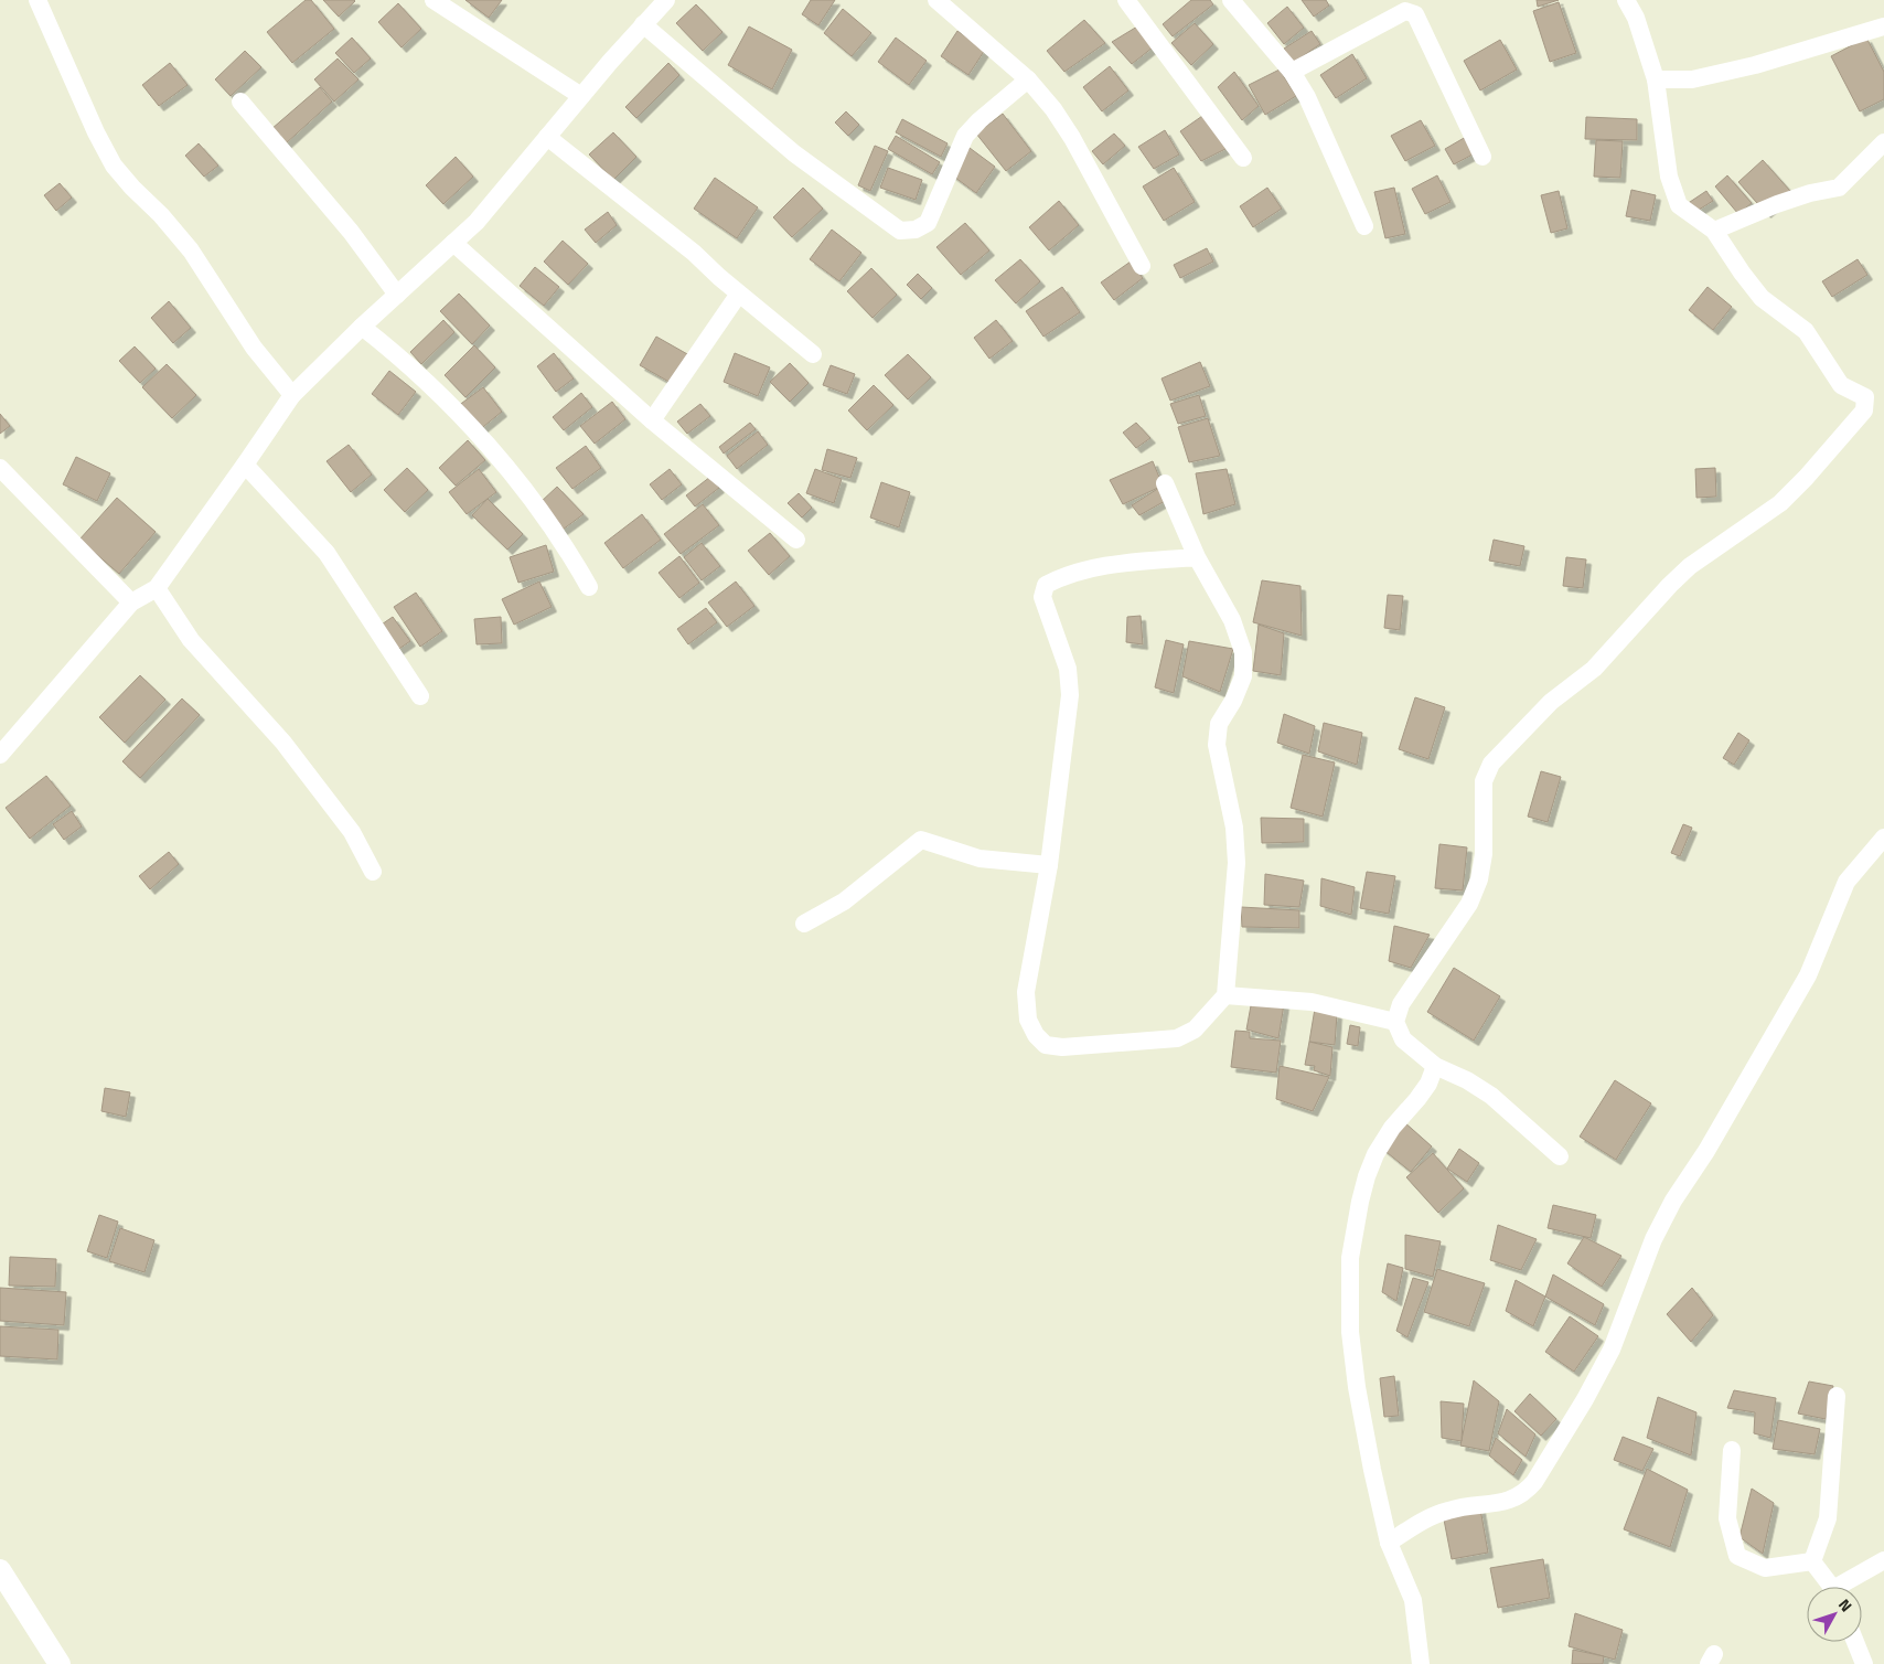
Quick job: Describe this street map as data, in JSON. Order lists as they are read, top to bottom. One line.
{"north":"top right"}
